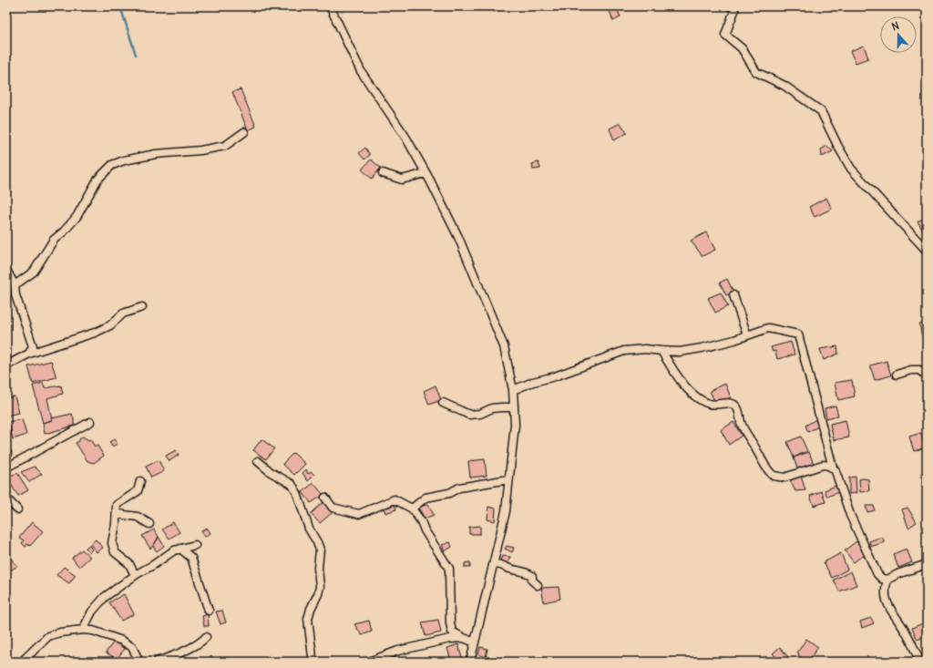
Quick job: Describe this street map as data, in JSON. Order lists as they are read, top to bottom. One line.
{"north":"top"}
